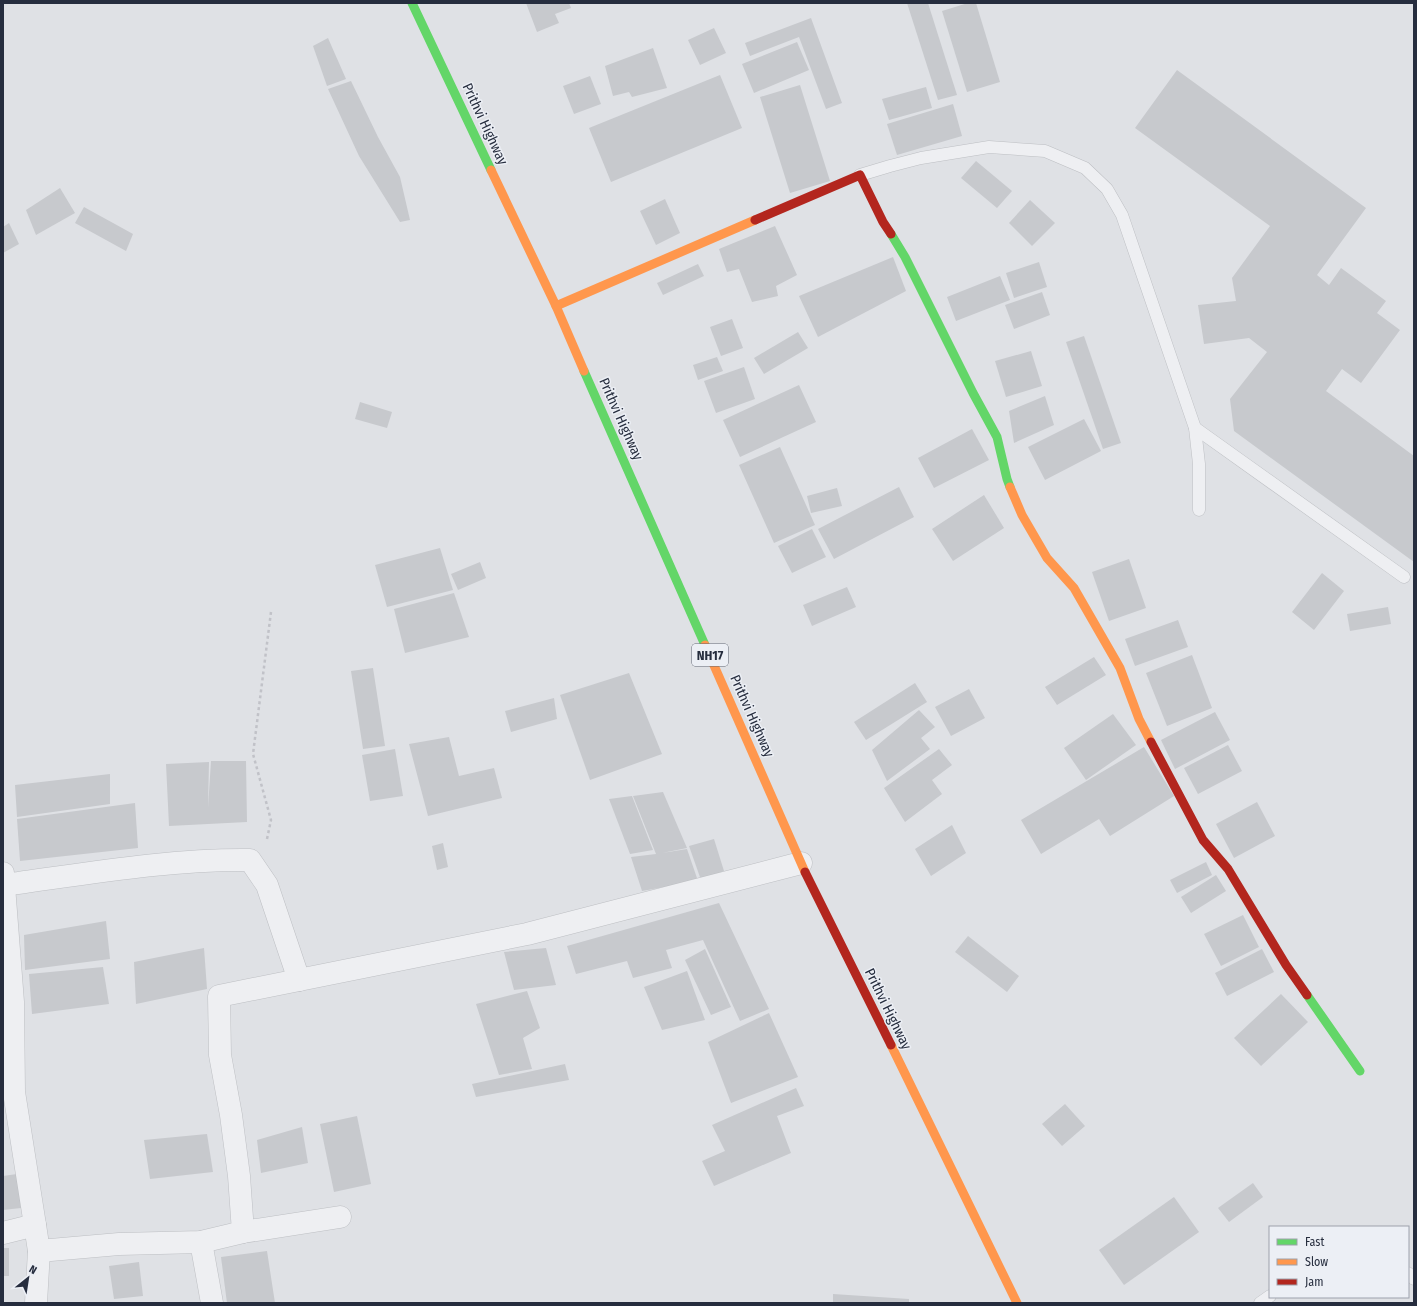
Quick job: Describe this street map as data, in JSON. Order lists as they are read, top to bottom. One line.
{"streets":{"main road":["Prithvi Highway","NH17"]},"legend":["Fast","Slow","Jam"],"north":"top right"}
